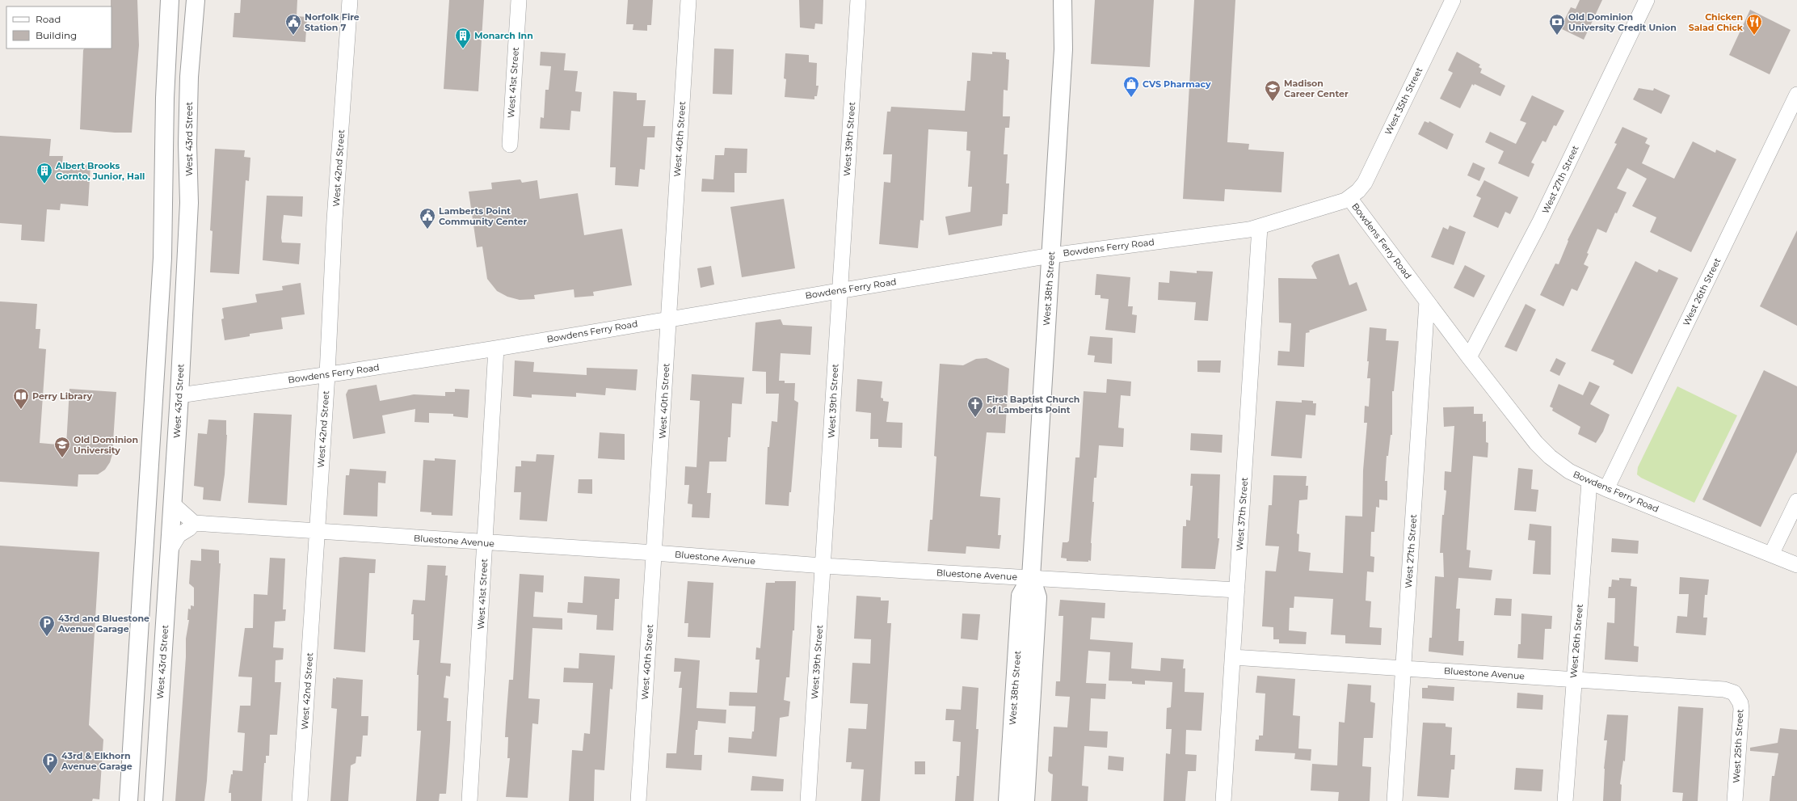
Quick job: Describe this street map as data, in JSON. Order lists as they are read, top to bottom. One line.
{"streets":{"street":["West 41st Street","West 35th Street","West 43rd Street","West 40th Street","West 39th Street","West 42nd Street","West 27th Street","Bowdens Ferry Road","West 38th Street","West 26th Street","West 37th Street","Bluestone Avenue","West 25th Street"]},"crossings":[["West 41st Street","Bowdens Ferry Road"],["West 41st Street","Bluestone Avenue"],["West 35th Street","Bowdens Ferry Road"],["West 43rd Street","Bowdens Ferry Road"],["West 40th Street","Bowdens Ferry Road"],["West 40th Street","Bluestone Avenue"],["West 39th Street","Bowdens Ferry Road"],["West 39th Street","Bluestone Avenue"],["West 42nd Street","Bowdens Ferry Road"],["West 42nd Street","Bluestone Avenue"],["West 27th Street","Bowdens Ferry Road"],["West 27th Street","Bluestone Avenue"],["Bowdens Ferry Road","West 38th Street"],["Bowdens Ferry Road","West 26th Street"],["Bowdens Ferry Road","West 37th Street"],["West 38th Street","Bluestone Avenue"],["West 26th Street","Bluestone Avenue"],["West 37th Street","Bluestone Avenue"],["Bluestone Avenue","West 25th Street"]],"places":{"public building":["Norfolk Fire Station 7","Lamberts Point Community Center"],"bank":["Old Dominion University Credit Union"],"restaurant":["Chicken Salad Chick"],"building":["Monarch Inn","Albert Brooks Gornto, Junior, Hall"],"shop":["CVS Pharmacy"],"school or university":["Madison Career Center","Old Dominion University"],"library":["Perry Library"],"church":["First Baptist Church of Lamberts Point"],"parking":["43rd and Bluestone Avenue Garage","43rd & Elkhorn Avenue Garage"]},"legend":["Road","Building"]}
